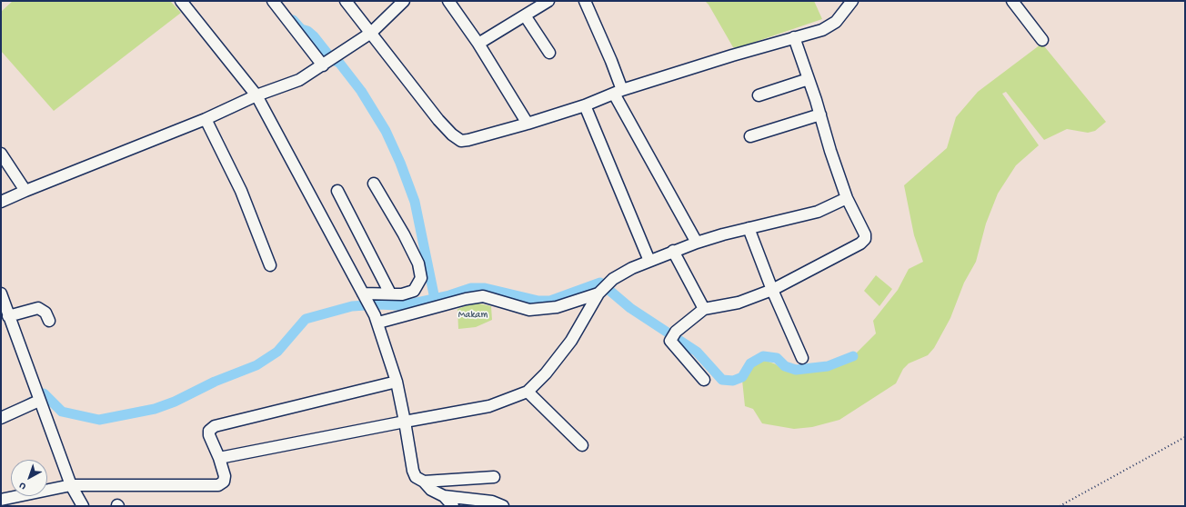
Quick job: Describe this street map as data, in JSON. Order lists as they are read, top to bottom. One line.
{"parks":["Makam"],"north":"bottom left"}
